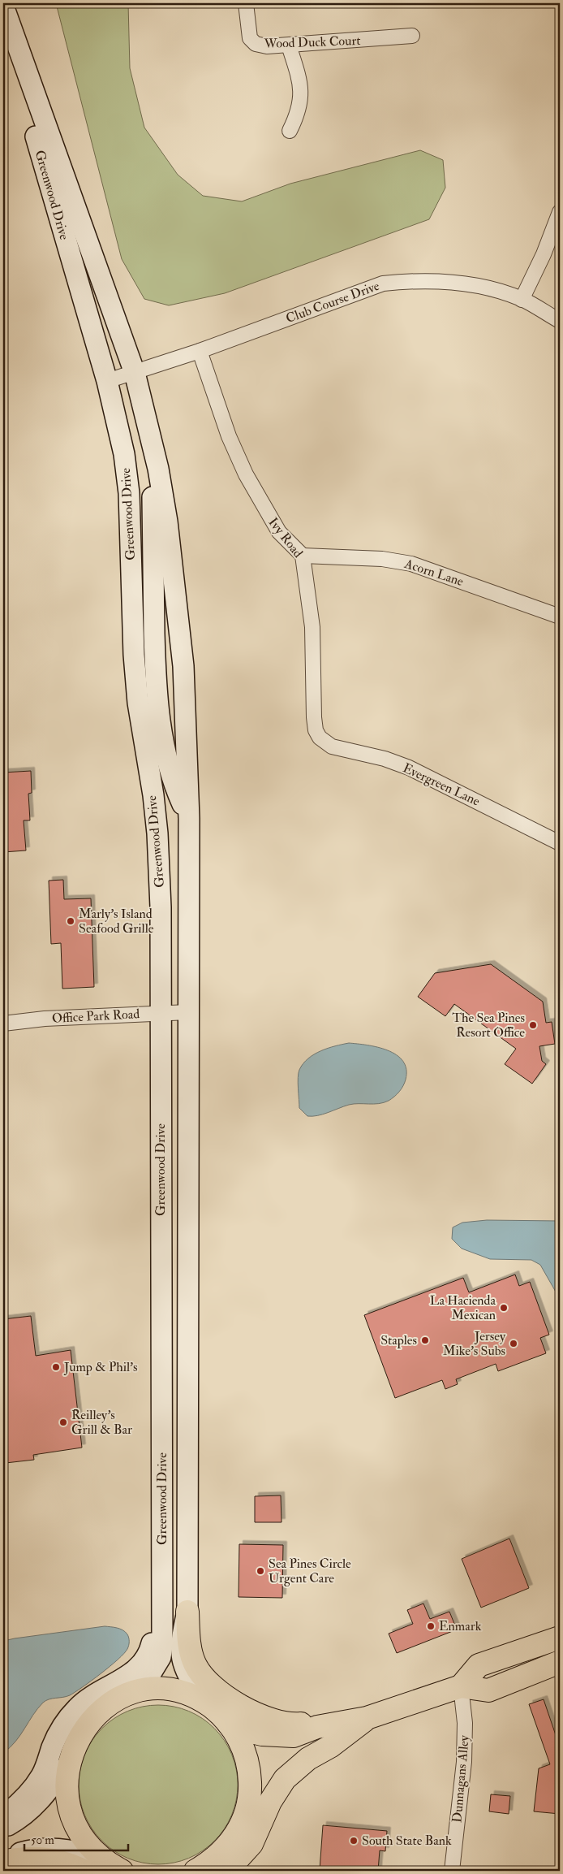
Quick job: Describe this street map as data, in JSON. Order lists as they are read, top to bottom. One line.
{"streets":{"street":["Wood Duck Court","Greenwood Drive","Club Course Drive","Ivy Road","Acorn Lane","Evergreen Lane","Office Park Road","Dunnagans Alley"]},"crossings":[["Greenwood Drive","Club Course Drive"],["Greenwood Drive","Office Park Road"],["Club Course Drive","Ivy Road"],["Ivy Road","Acorn Lane"],["Ivy Road","Evergreen Lane"]],"places":["Marly's Island Seafood Grille","The Sea Pines Resort Office","La Hacienda Mexican","Staples","Jersey Mike's Subs","Jump & Phil's","Reilley's Grill & Bar","Sea Pines Circle Urgent Care","Enmark","South State Bank"],"scale_bar":"50 m"}
